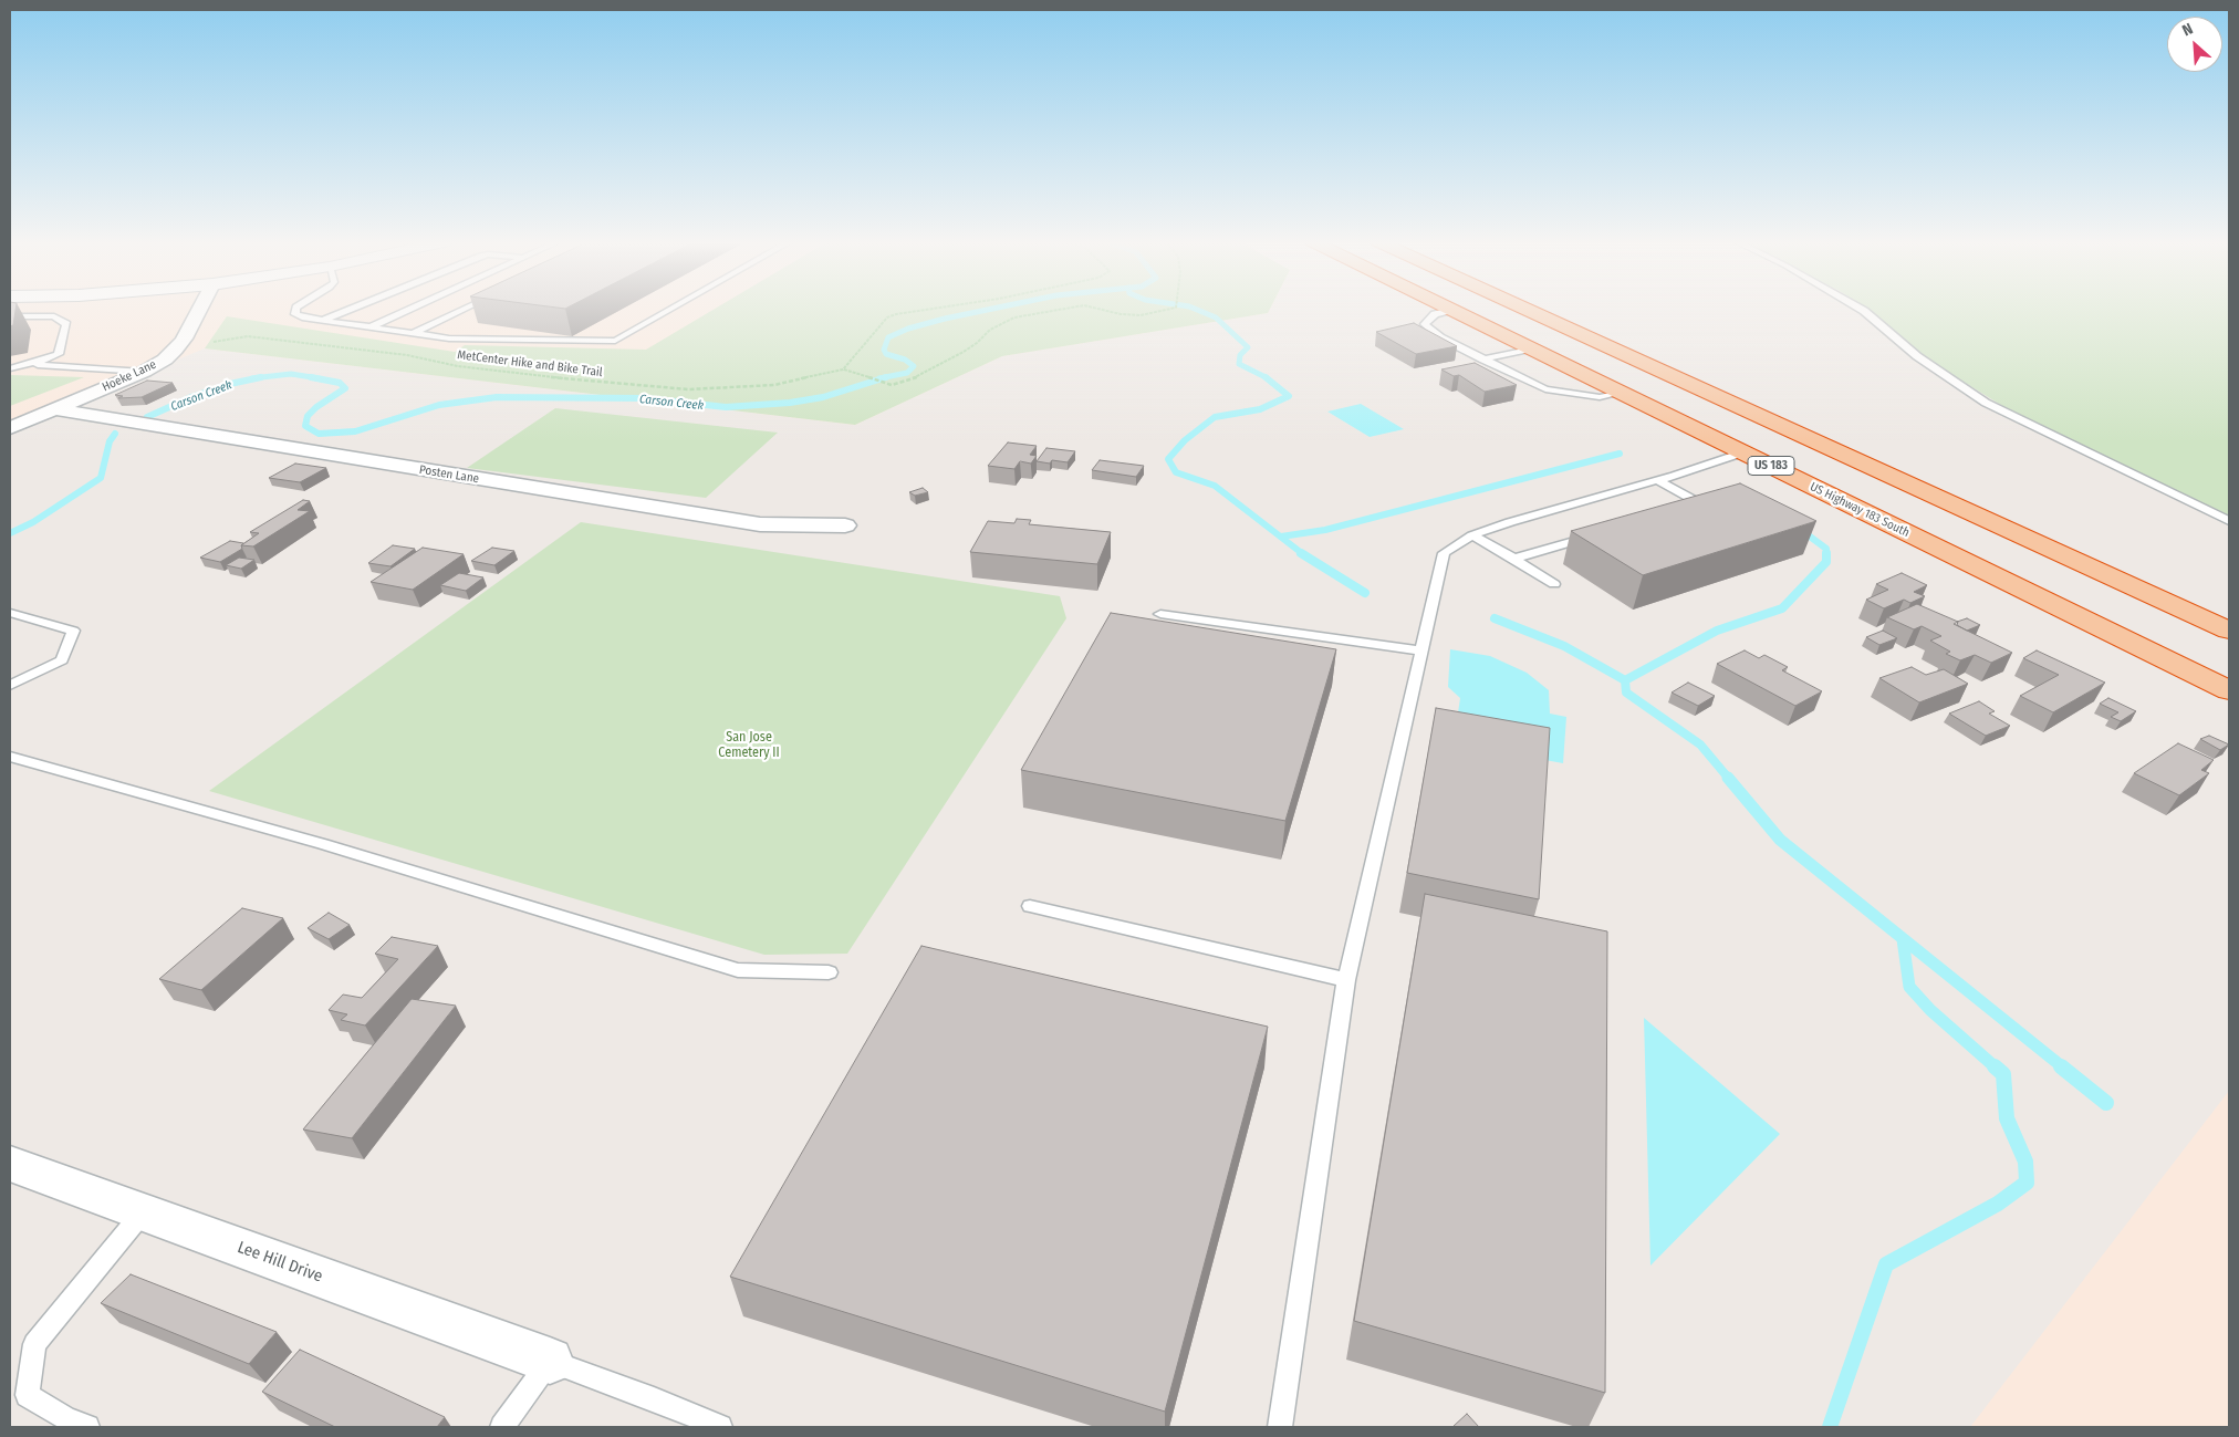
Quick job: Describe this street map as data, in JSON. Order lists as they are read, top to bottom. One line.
{"streets":{"highway":["US 183","US Highway 183 South"],"street":["Hoeke Lane","Posten Lane","Lee Hill Drive"],"path":["MetCenter Hike and Bike Trail"]},"crossings":[["Hoeke Lane","Posten Lane"]],"water":["Carson Creek"],"parks":["San Jose Cemetery II"],"north":"top left"}
